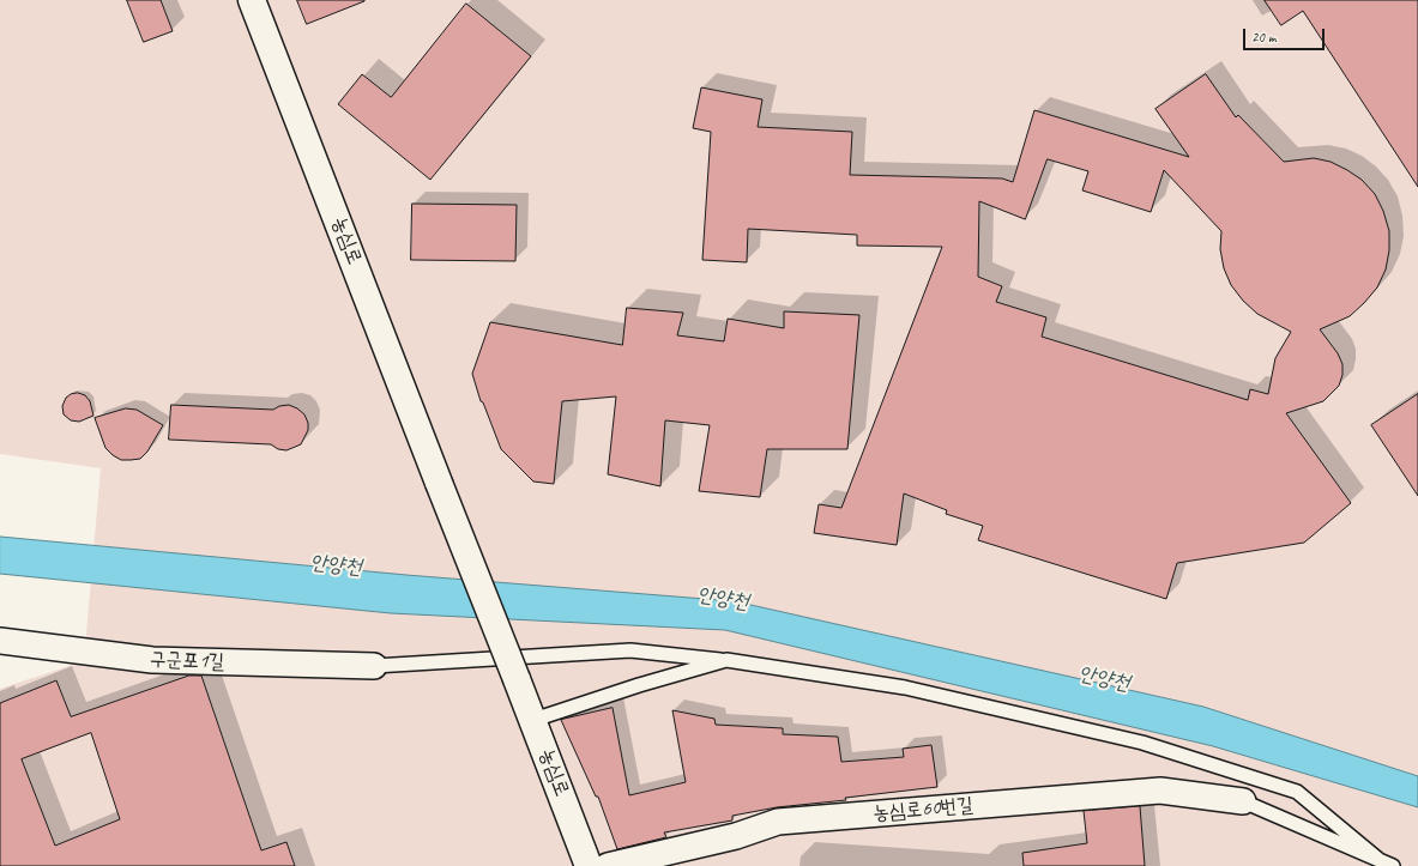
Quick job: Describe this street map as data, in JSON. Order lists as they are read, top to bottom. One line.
{"streets":{"street":["농심로","구군포1길","농심로60번길"]},"water":["안양천"],"scale_bar":"20 m"}
